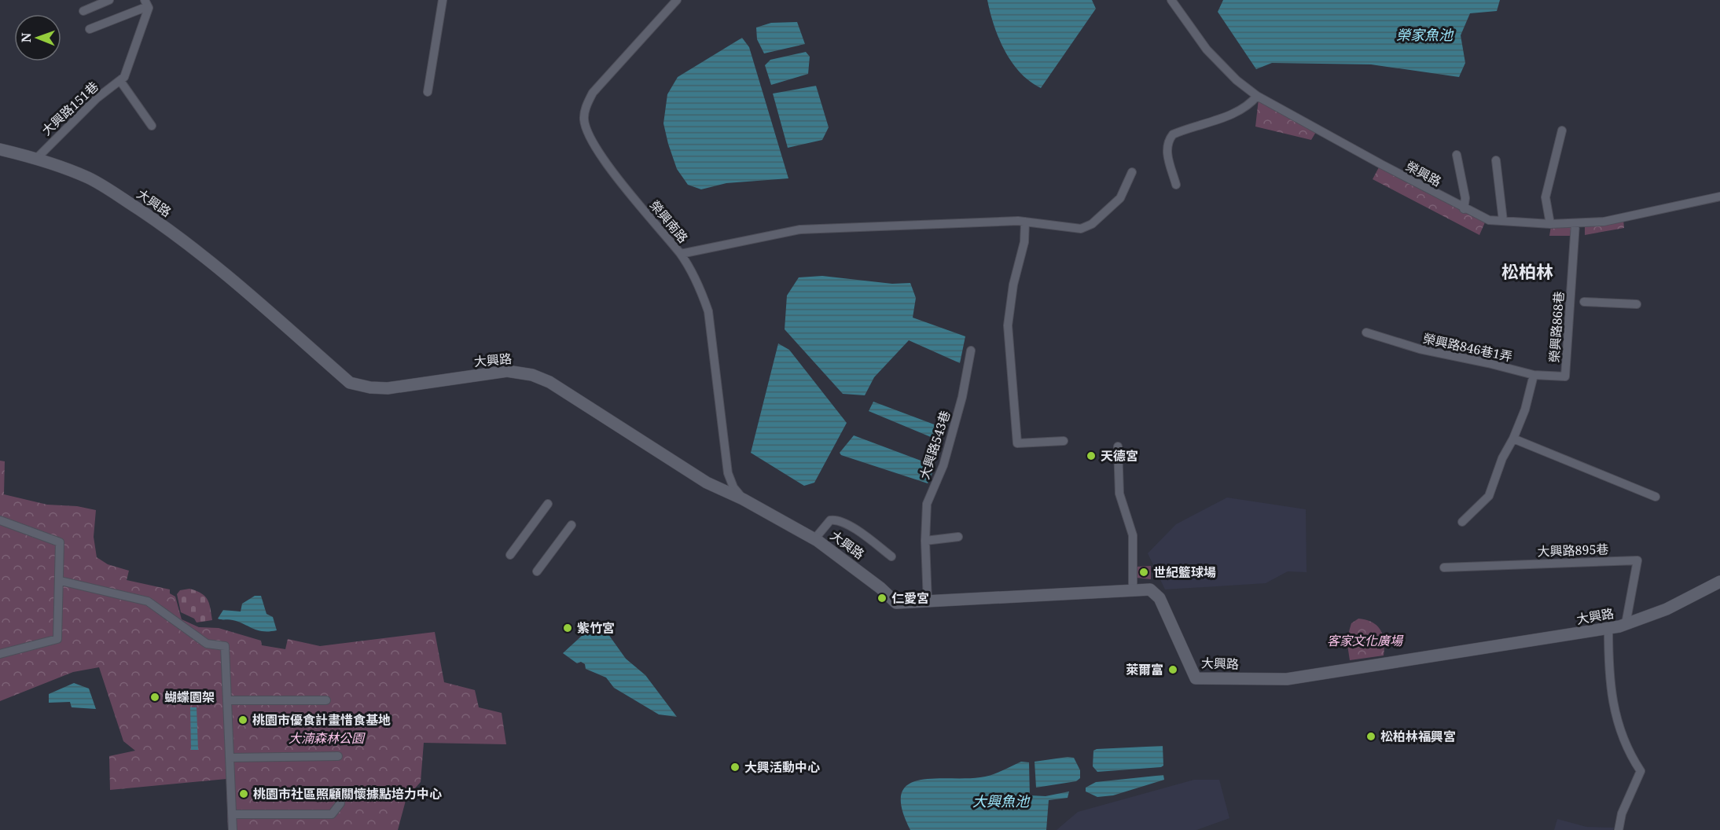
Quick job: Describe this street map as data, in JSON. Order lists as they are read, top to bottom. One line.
{"streets":{"street":["大興路151巷","榮興路","大興路","榮興南路","榮興路868巷","榮興路846巷1弄","大興路543巷","大興路895巷"]},"crossings":[["大興路151巷","大興路"],["榮興路","榮興路868巷"],["大興路","榮興南路"],["大興路","大興路543巷"],["大興路","大興路895巷"],["榮興路868巷","榮興路846巷1弄"]],"districts":["松柏林"],"water":["榮家魚池","大興魚池"],"parks":["客家文化廣場","大湳森林公園"],"places":["天德宮","世紀籃球場","仁愛宮","紫竹宮","萊爾富","蝴蝶園架","桃園市優食計畫惜食基地","松柏林福興宮","大興活動中心","桃園市社區照顧關懷據點培力中心"],"north":"left"}
